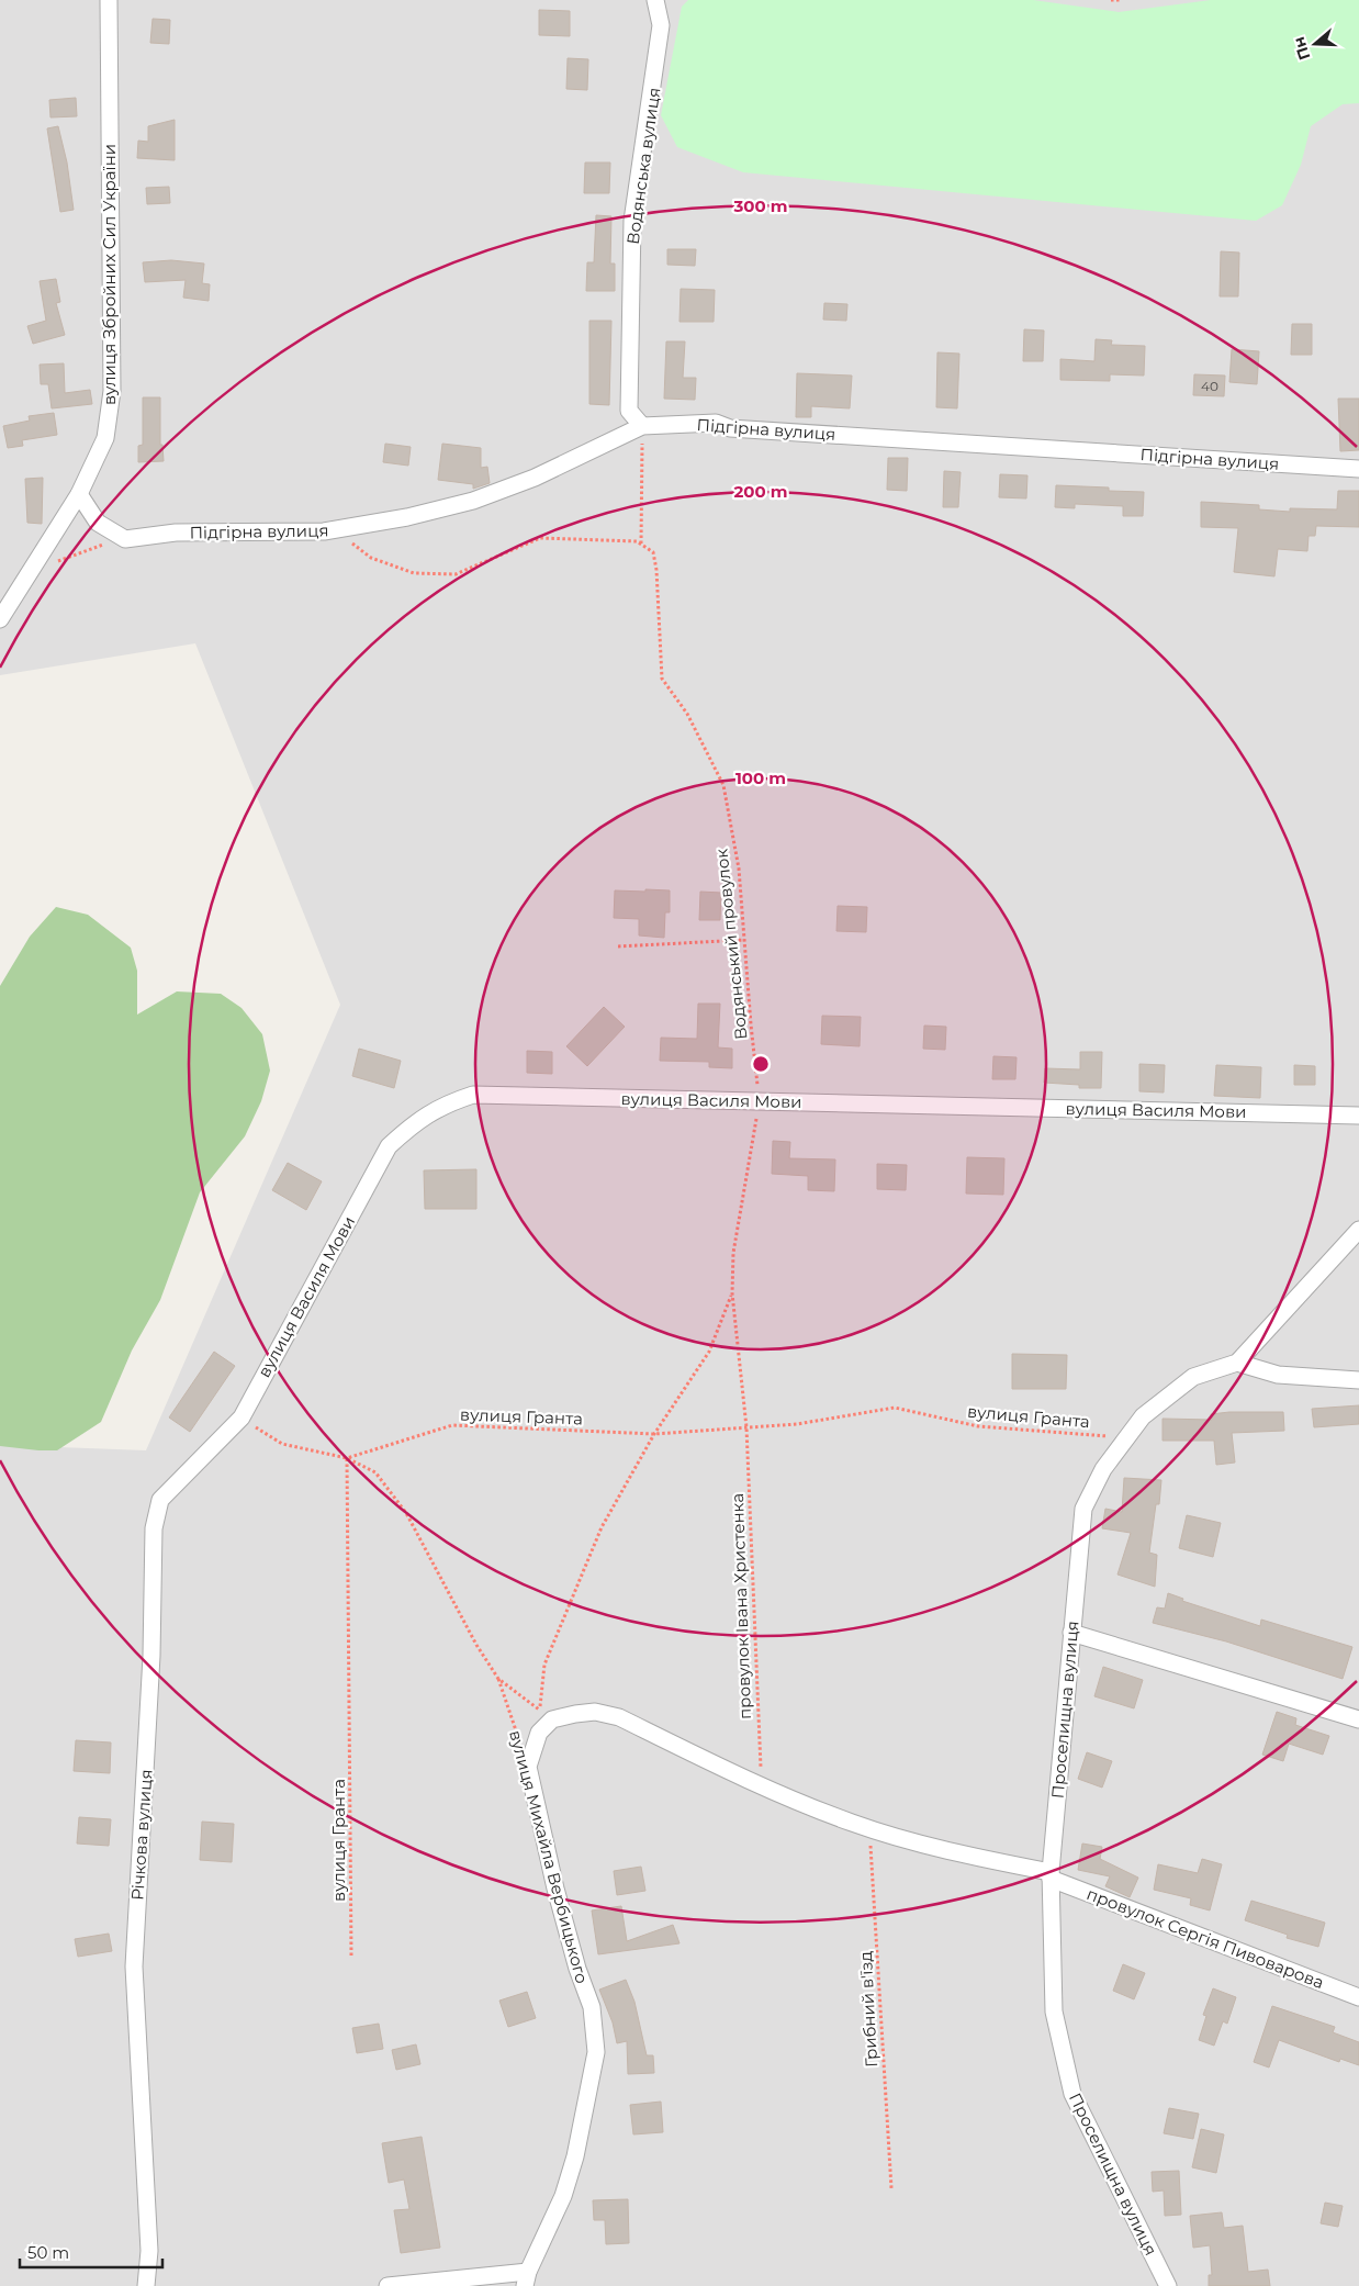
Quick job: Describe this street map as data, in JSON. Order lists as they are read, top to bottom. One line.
{"streets":{"street":["Водянська вулиця","вулиця Збройних Сил України","Підгірна вулиця","вулиця Василя Мови","Проселищна вулиця","Річкова вулиця","вулиця Михайла Вербицького","провулок Сергія Пивоварова"],"path":["Водянський провулок","вулиця Гранта","провулок Івана Христенка","Грибний в'їзд"]},"crossings":[["Водянська вулиця","Підгірна вулиця"],["Водянський провулок","вулиця Василя Мови"],["Водянський провулок","вулиця Гранта"],["Водянський провулок","провулок Івана Христенка"],["вулиця Василя Мови","Річкова вулиця"],["вулиця Василя Мови","вулиця Михайла Вербицького"],["вулиця Гранта","провулок Івана Христенка"],["вулиця Гранта","Проселищна вулиця"],["вулиця Гранта","вулиця Михайла Вербицького"],["провулок Івана Христенка","провулок Сергія Пивоварова"],["Проселищна вулиця","провулок Сергія Пивоварова"],["Річкова вулиця","вулиця Михайла Вербицького"],["вулиця Михайла Вербицького","провулок Сергія Пивоварова"],["провулок Сергія Пивоварова","Грибний в'їзд"]],"house_numbers":["40"],"scale_bar":"50 m","north":"left","rings":["300 m","200 m","100 m"]}
